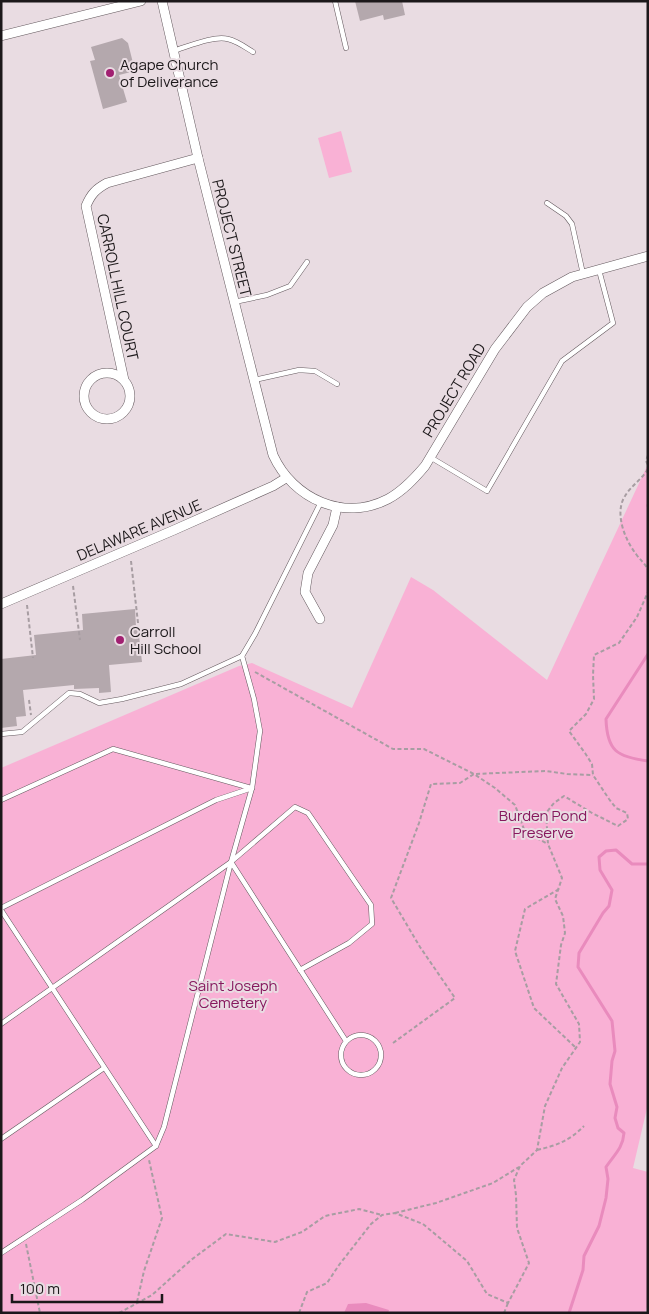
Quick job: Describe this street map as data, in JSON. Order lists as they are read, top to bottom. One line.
{"streets":{"street":["PROJECT STREET","CARROLL HILL COURT","PROJECT ROAD","DELAWARE AVENUE"]},"crossings":[["PROJECT STREET","CARROLL HILL COURT"],["PROJECT STREET","PROJECT ROAD"],["PROJECT STREET","DELAWARE AVENUE"],["PROJECT ROAD","DELAWARE AVENUE"]],"parks":["Burden Pond Preserve","Saint Joseph Cemetery"],"places":["Agape Church of Deliverance","Carroll Hill School"],"scale_bar":"100 m"}
